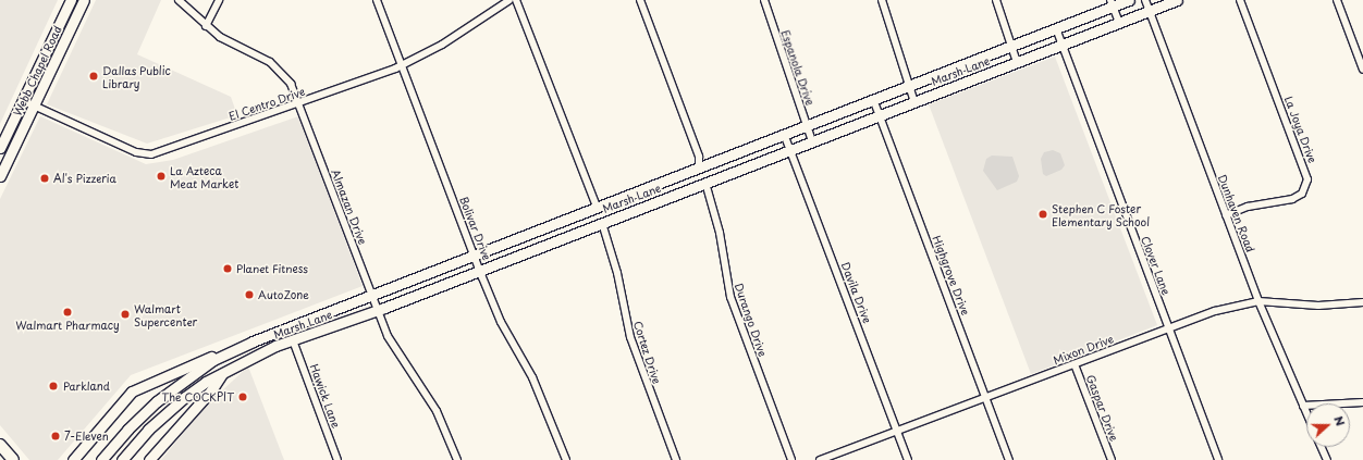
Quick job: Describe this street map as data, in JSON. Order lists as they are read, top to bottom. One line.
{"streets":{"main road":["Webb Chapel Road","Marsh Lane"],"street":["Espanola Drive","El Centro Drive","La Joya Drive","Almazan Drive","Dunhaven Road","Bolivar Drive","Clover Lane","Highgrove Drive","Davila Drive","Durango Drive","Mixon Drive","Cortez Drive","Hawick Lane","Gaspar Drive"]},"crossings":[["Espanola Drive","Marsh Lane"],["Webb Chapel Road","El Centro Drive"],["Marsh Lane","Almazan Drive"],["Marsh Lane","Dunhaven Road"],["Marsh Lane","Bolivar Drive"],["Marsh Lane","Clover Lane"],["Marsh Lane","Highgrove Drive"],["Marsh Lane","Davila Drive"],["Marsh Lane","Durango Drive"],["Marsh Lane","Cortez Drive"],["Marsh Lane","Hawick Lane"],["El Centro Drive","Almazan Drive"],["El Centro Drive","Bolivar Drive"],["La Joya Drive","Dunhaven Road"],["Dunhaven Road","Mixon Drive"],["Clover Lane","Mixon Drive"],["Highgrove Drive","Mixon Drive"],["Davila Drive","Mixon Drive"],["Mixon Drive","Gaspar Drive"]],"places":["Dallas Public Library","La Azteca Meat Market","Al's Pizzeria","Stephen C Foster Elementary School","Planet Fitness","AutoZone","Walmart Pharmacy","Walmart Supercenter","Parkland","The COCKPIT","7-Eleven"],"north":"right"}
